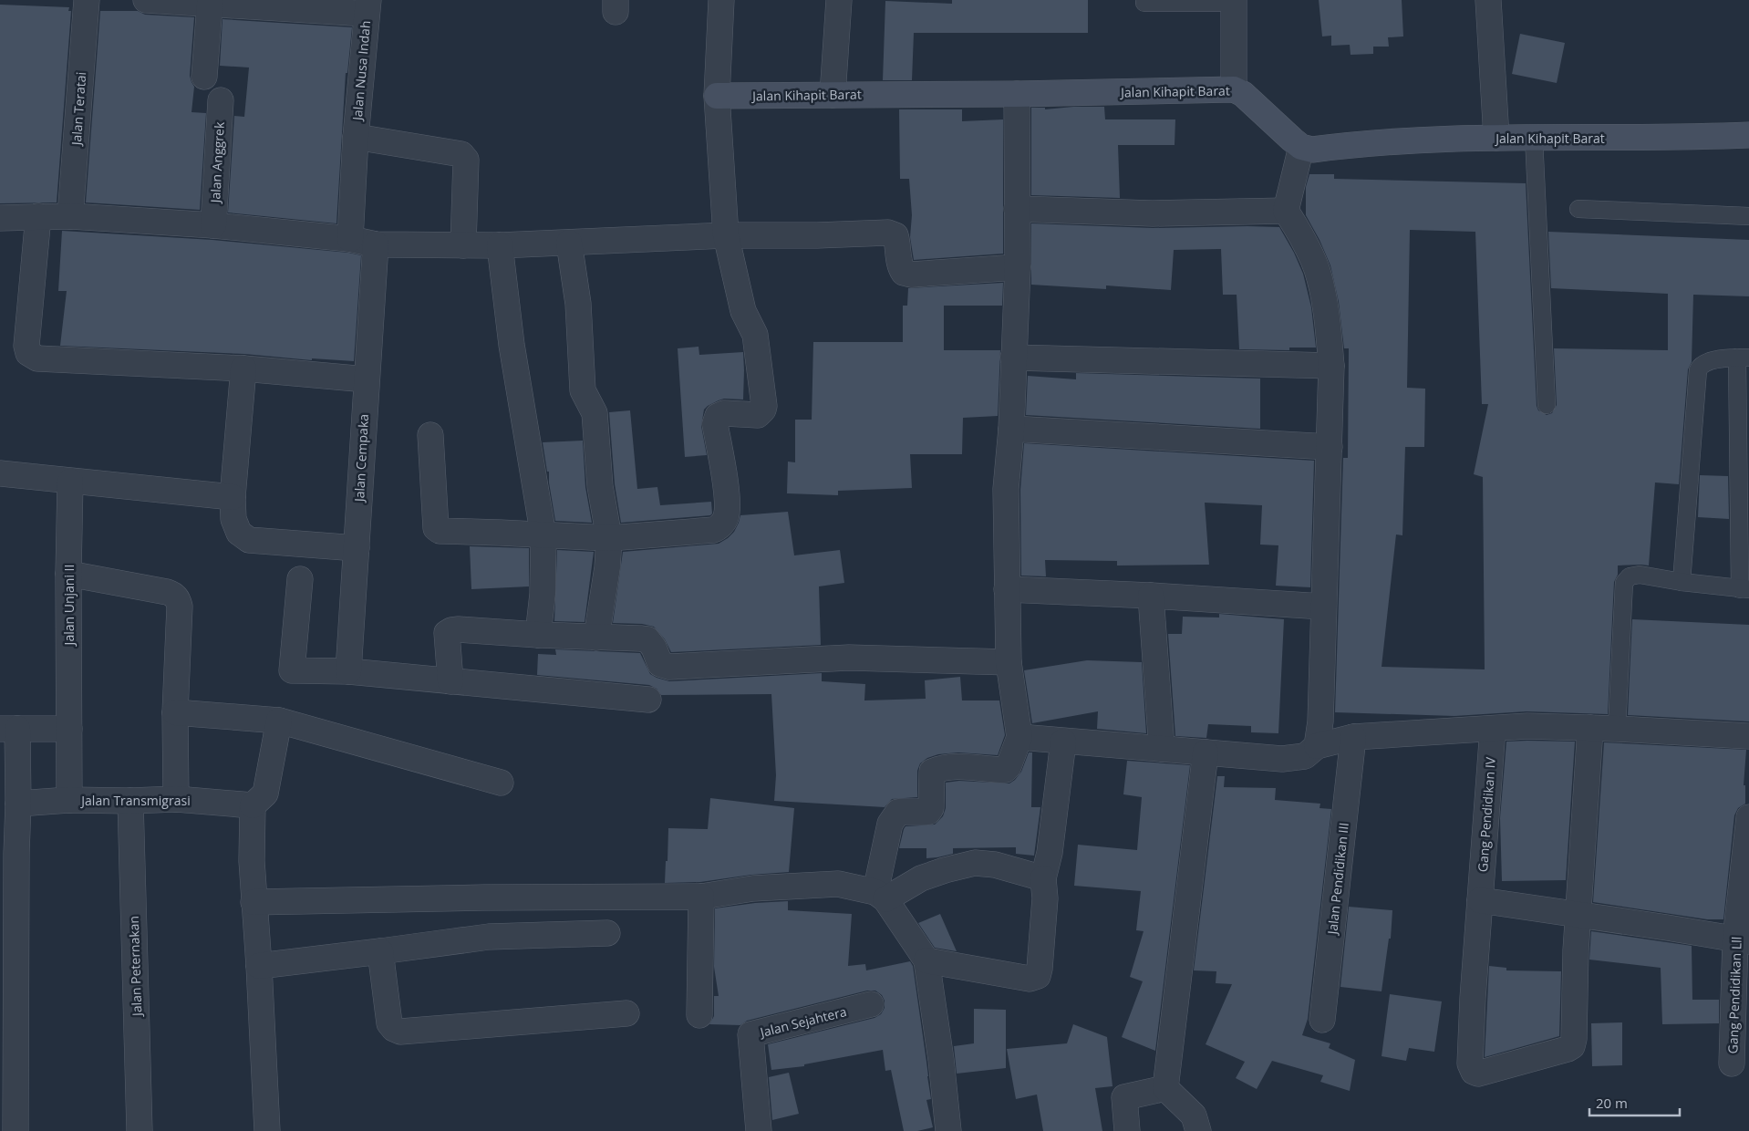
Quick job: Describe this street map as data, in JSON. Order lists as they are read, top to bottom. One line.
{"streets":{"street":["Jalan Nusa Indah","Jalan Kihapit Barat","Jalan Teratai","Jalan Anggrek","Jalan Cempaka","Jalan Unjani II","Jalan Transmigrasi","Gang Pendidikan IV","Jalan Pendidikan III","Jalan Peternakan","Gang Pendidikan Lll","Jalan Sejahtera"]},"crossings":[["Jalan Unjani II","Jalan Transmigrasi"],["Jalan Transmigrasi","Jalan Peternakan"]],"scale_bar":"20 m"}
